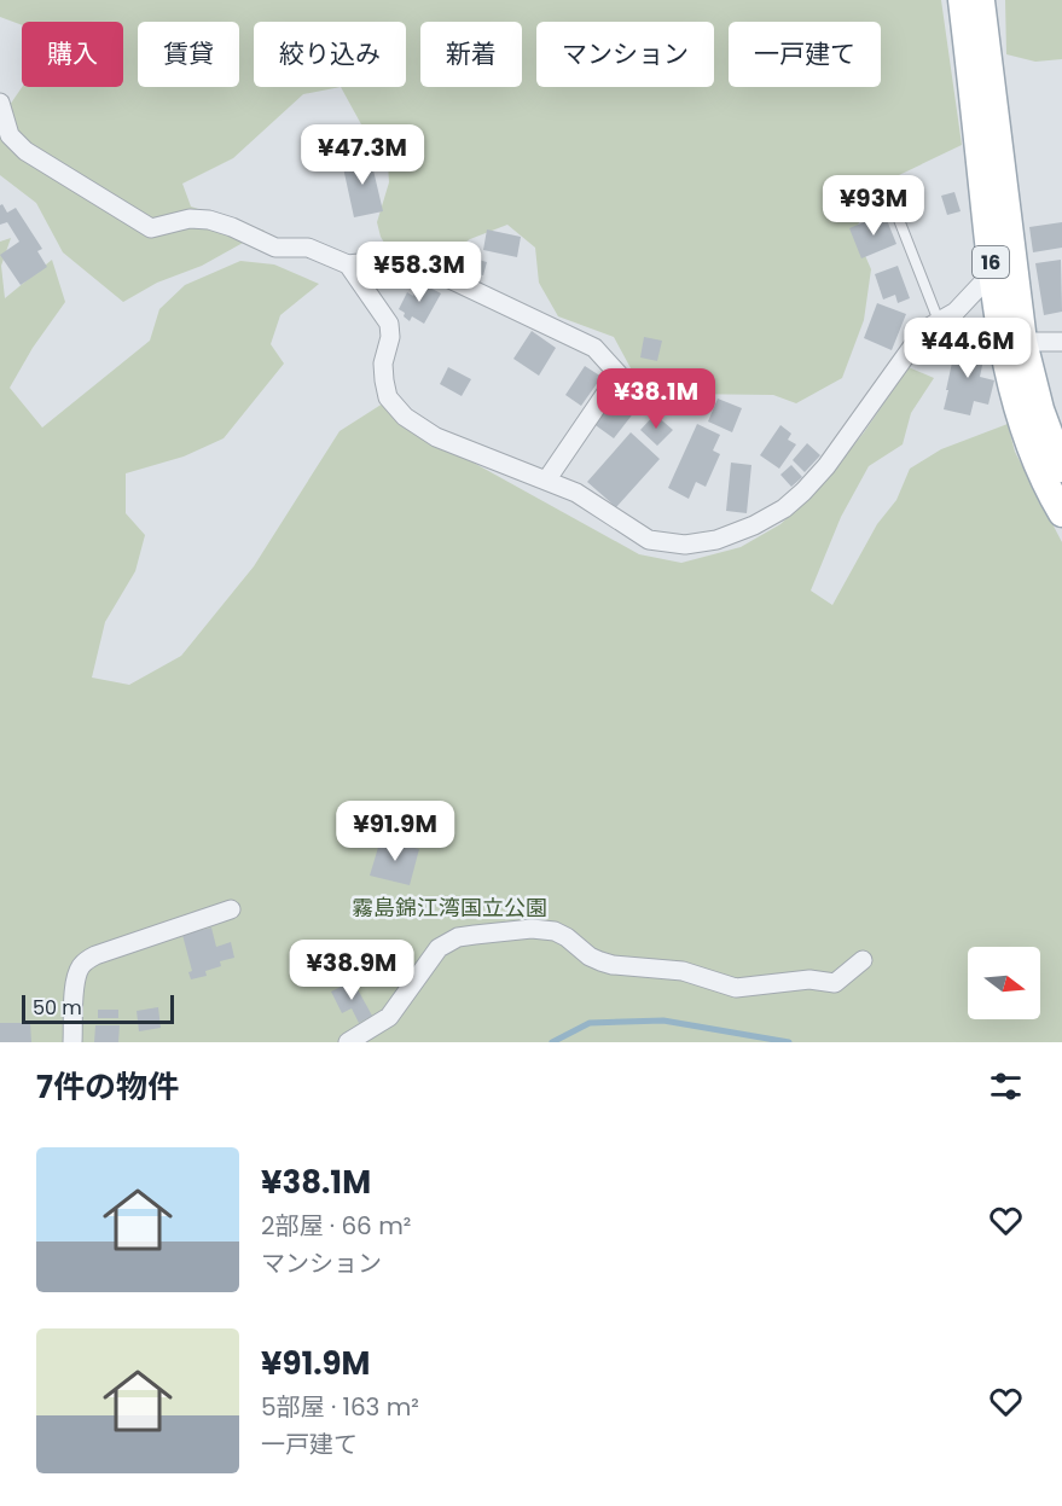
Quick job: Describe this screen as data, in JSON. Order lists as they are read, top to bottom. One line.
{"streets":{"main road":["16"]},"parks":["霧島錦江湾国立公園"],"scale_bar":"50 m","north":"right","page":{"chip":["購入","賃貸","絞り込み","新着","マンション","一戸建て"],"price":["¥47.3M","¥93M","¥58.3M","¥44.6M","¥38.1M","¥91.9M","¥38.9M"],"scale":"50 m","heading":"7件の物件","list":[{"name":"¥38.1M","note":"2部屋 · 66 m² · マンション"},{"name":"¥91.9M","note":"5部屋 · 163 m² · 一戸建て"}]}}
